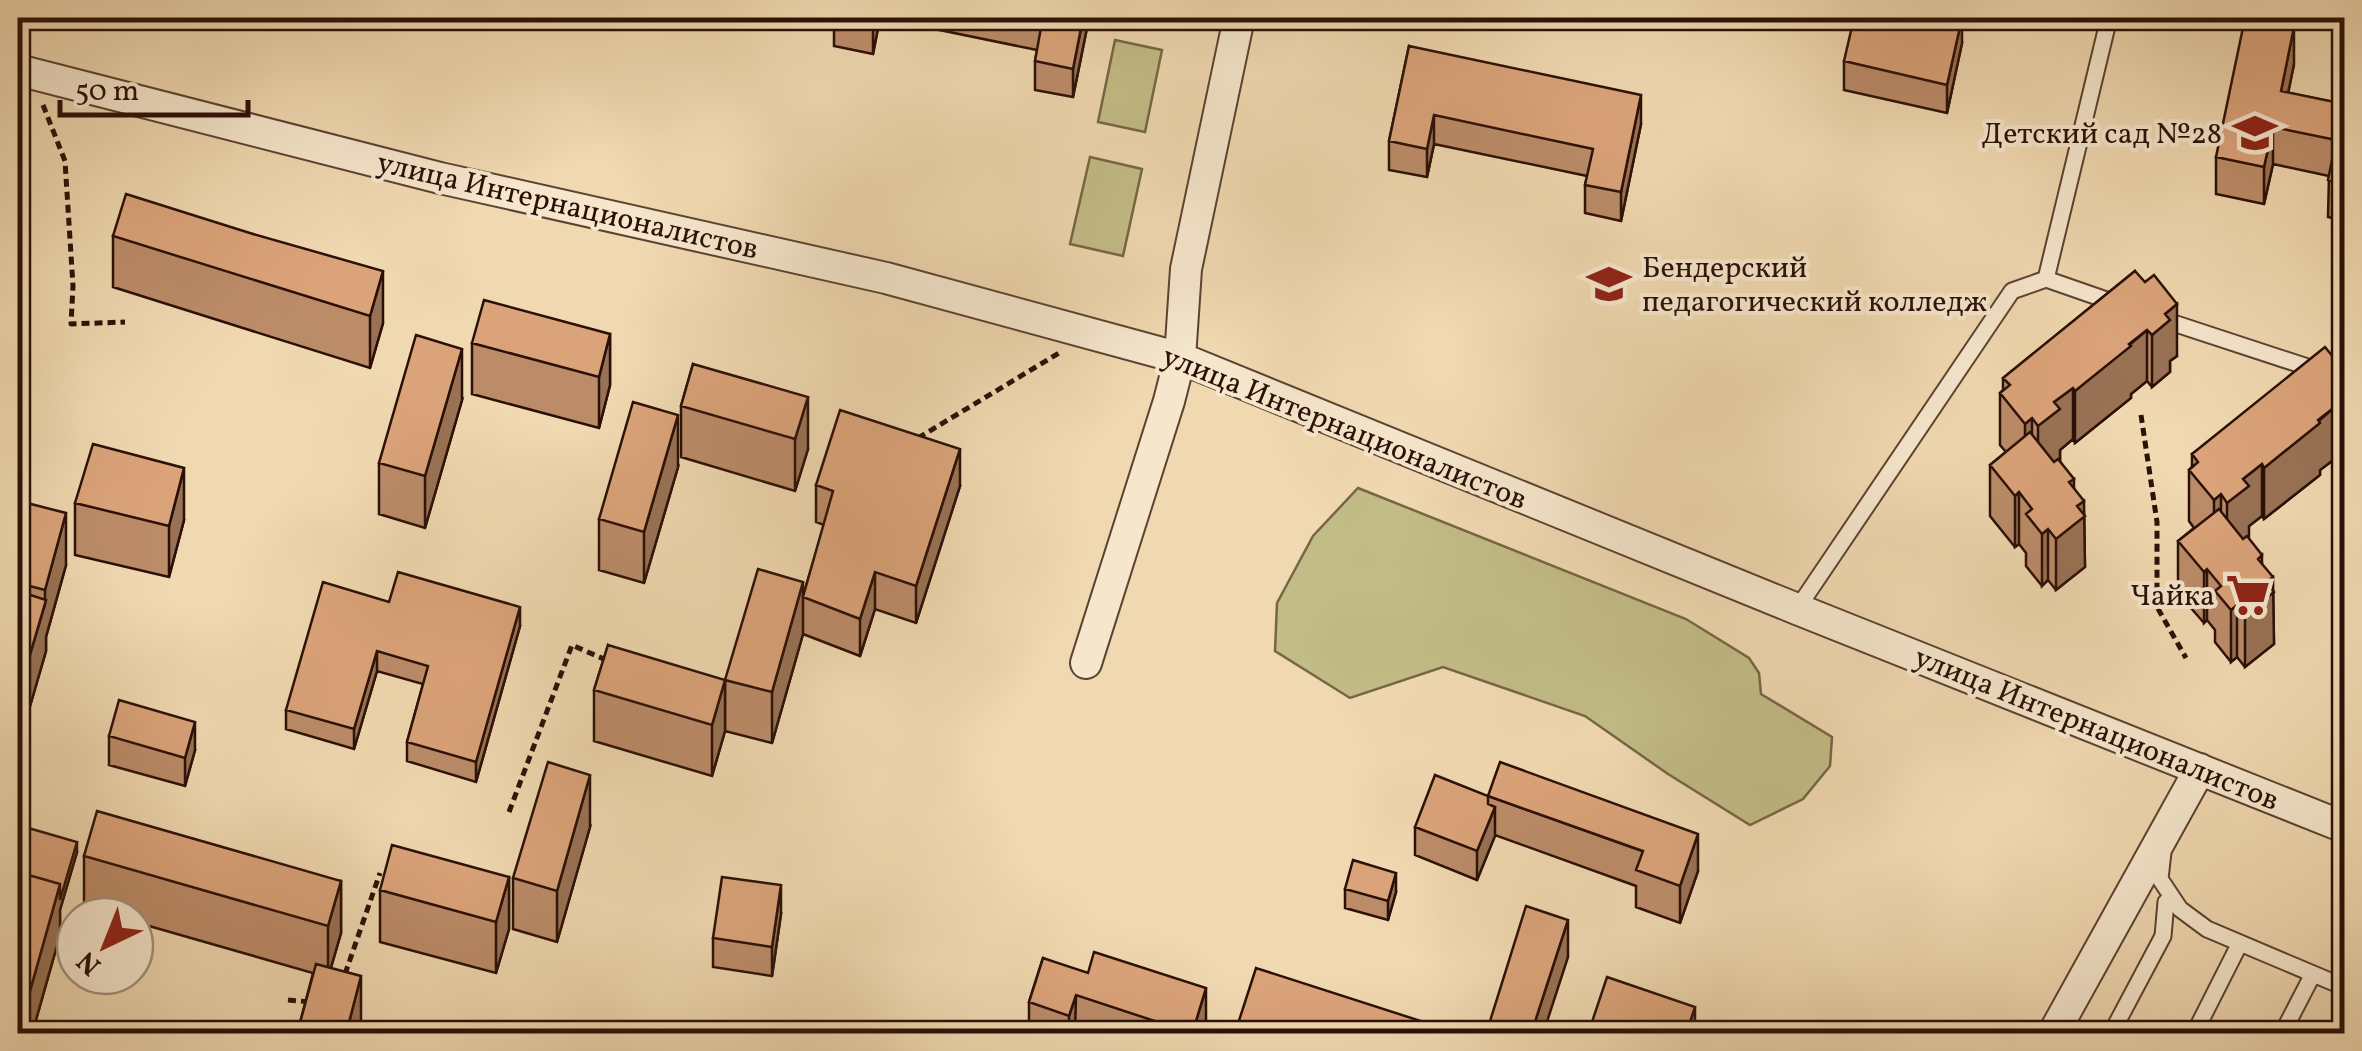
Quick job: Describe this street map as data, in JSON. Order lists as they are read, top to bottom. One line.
{"streets":{"street":["улица Интернационалистов"]},"places":{"school or university":["Детский сад №28","Бендерский педагогический колледж"],"supermarket":["Чайка"]},"scale_bar":"50 m","north":"bottom left"}
